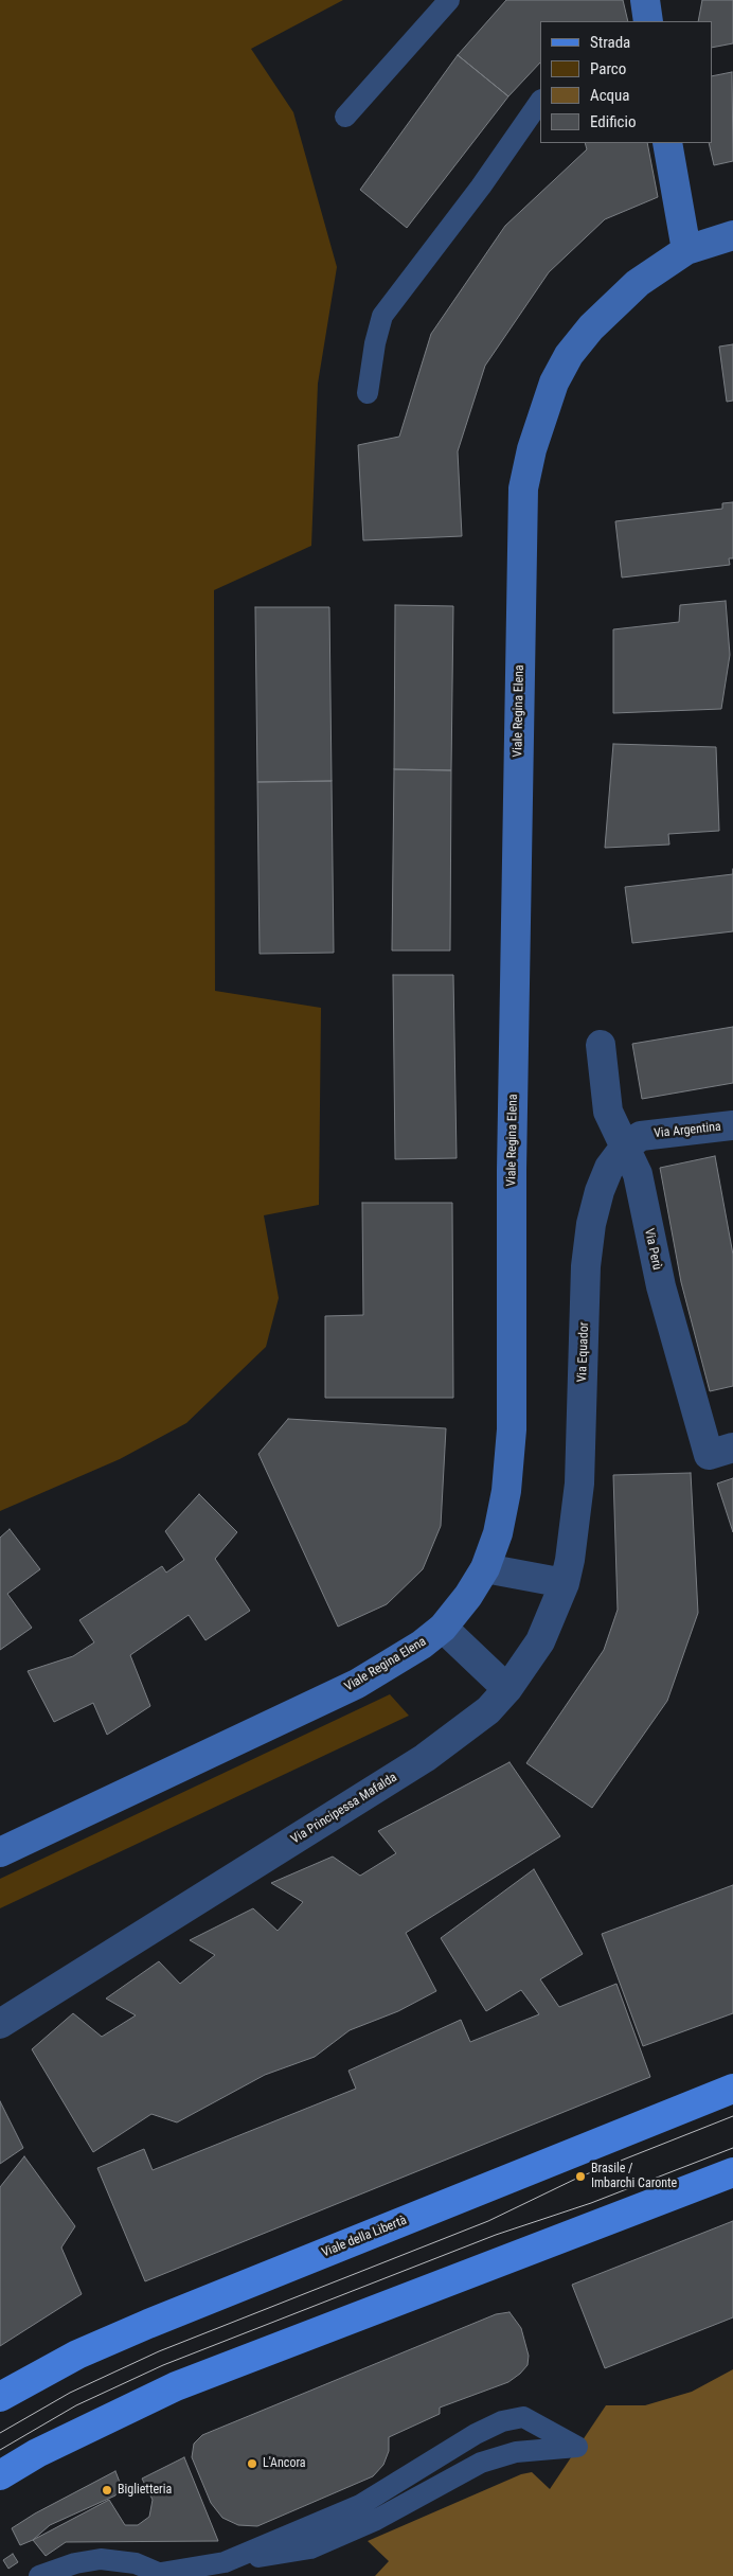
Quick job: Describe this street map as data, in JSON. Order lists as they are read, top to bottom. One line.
{"streets":{"main road":["Viale Regina Elena","Viale della Libertà"],"street":["Via Argentina","Via Perù","Via Equador","Via Principessa Mafalda"]},"crossings":[["Via Argentina","Via Perù"],["Via Argentina","Via Equador"],["Via Perù","Via Equador"],["Via Equador","Via Principessa Mafalda"]],"places":["Brasile / Imbarchi Caronte","L'Ancora","Biglietteria"],"legend":["Strada","Parco","Acqua","Edificio"]}
